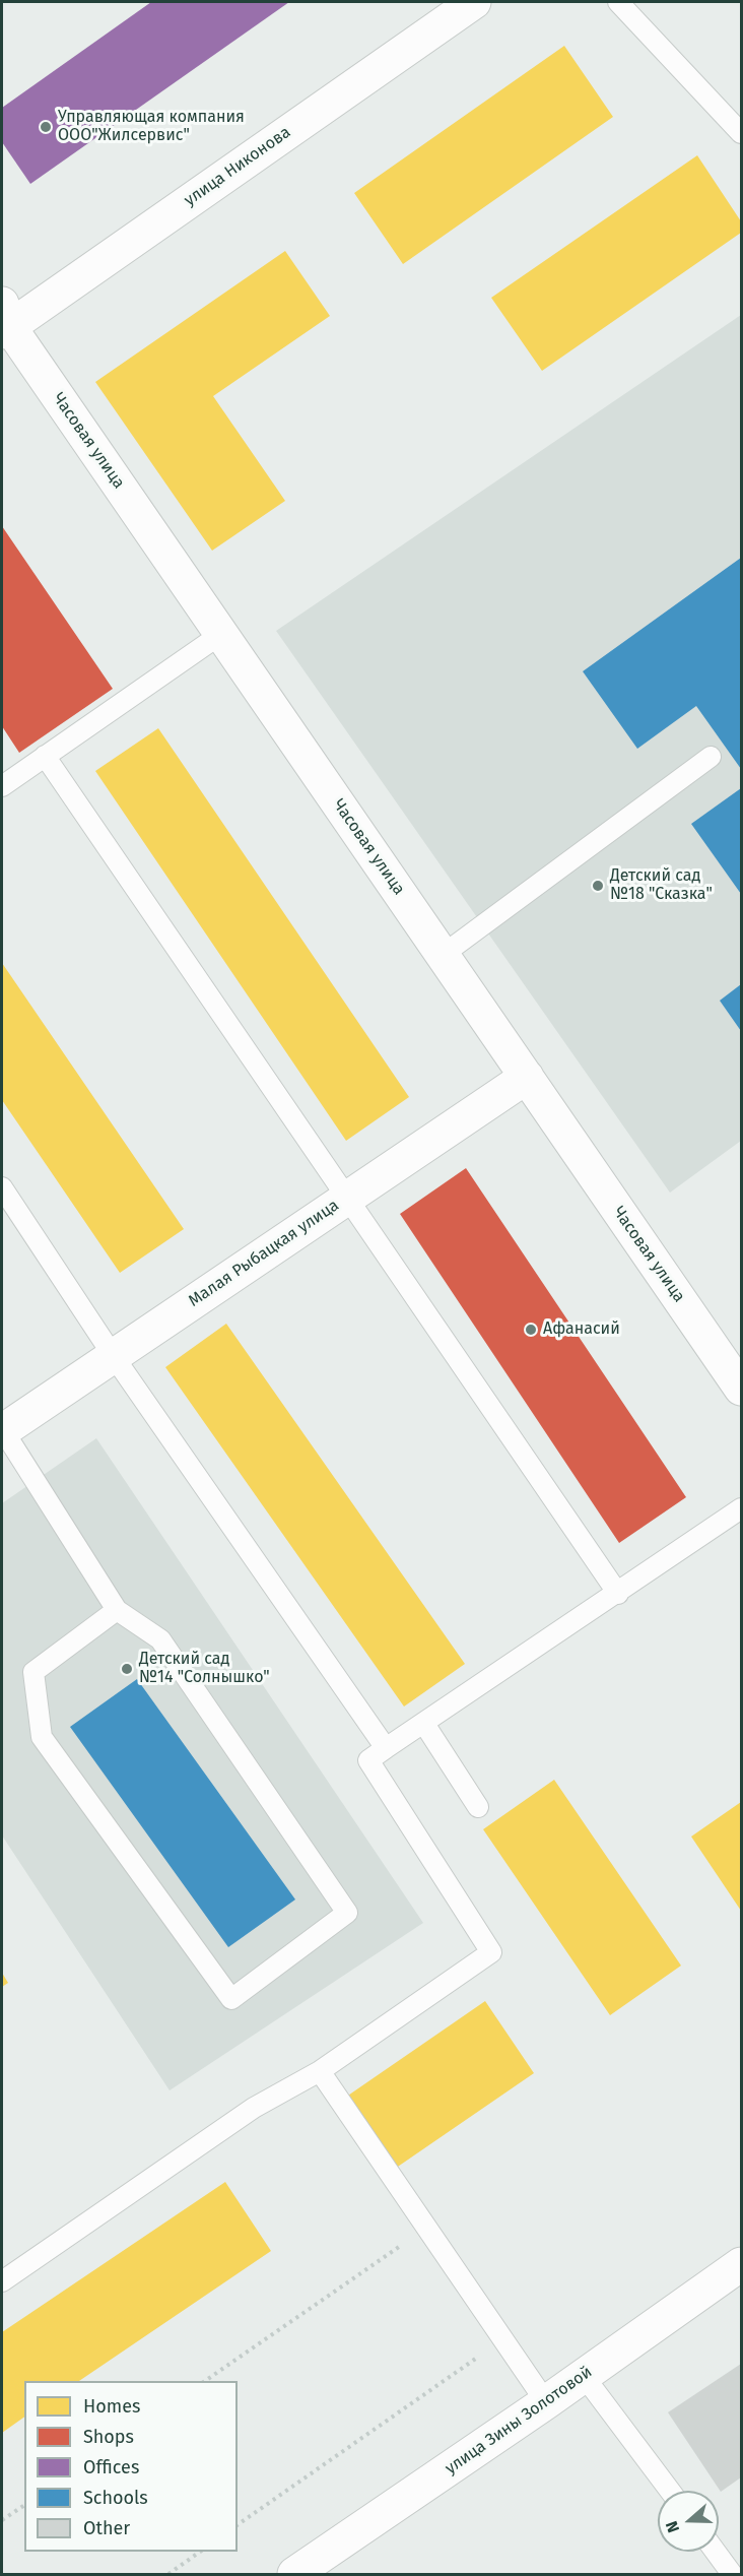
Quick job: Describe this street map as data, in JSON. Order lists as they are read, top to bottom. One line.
{"streets":{"street":["улица Никонова","Часовая улица","Малая Рыбацкая улица","улица Зины Золотовой"]},"crossings":[["улица Никонова","Часовая улица"],["Часовая улица","Малая Рыбацкая улица"]],"places":["Управляющая компания ООО\"Жилсервис\"","Детский сад №18 \"Сказка\"","Афанасий","Детский сад №14 \"Солнышко\""],"legend":["Homes","Shops","Offices","Schools","Other"],"north":"left"}
